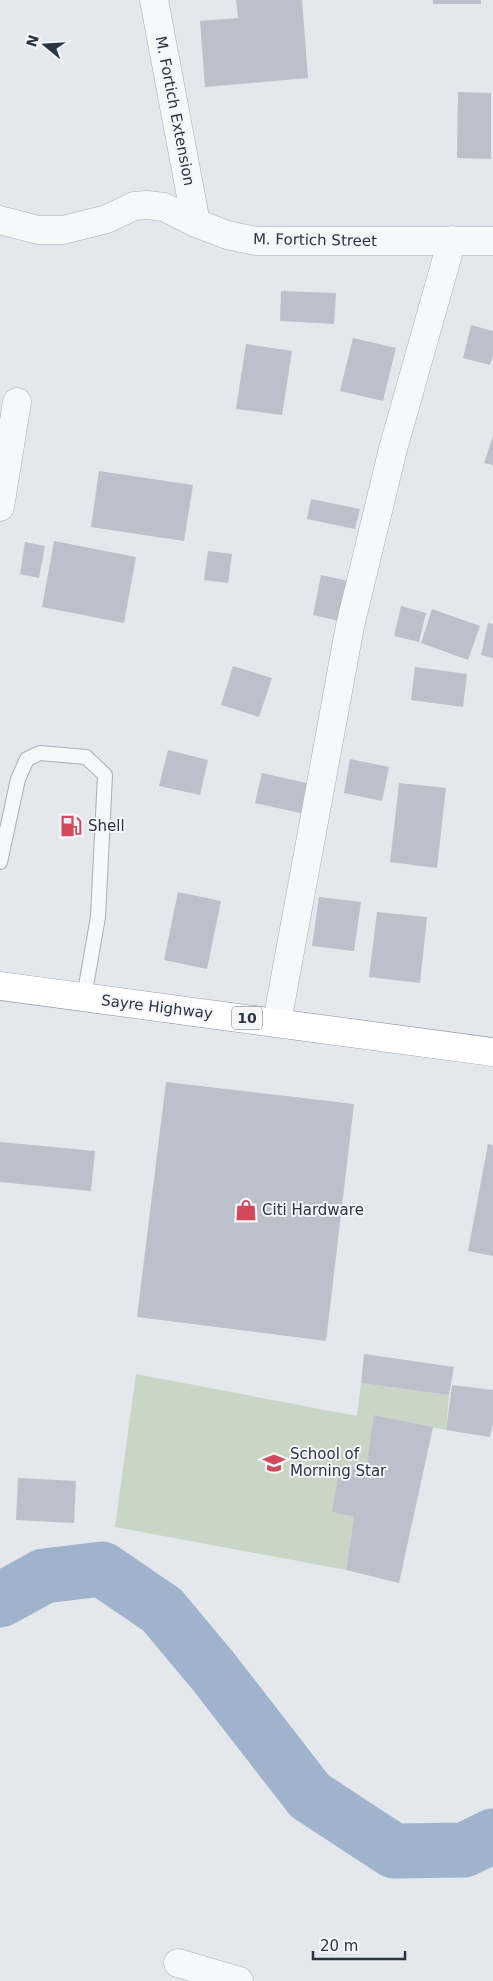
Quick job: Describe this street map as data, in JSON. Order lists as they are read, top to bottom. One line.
{"streets":{"highway":["Sayre Highway","10"],"street":["M. Fortich Extension","M. Fortich Street"]},"crossings":[["M. Fortich Extension","M. Fortich Street"]],"places":{"fuel station":["Shell"],"shop":["Citi Hardware"],"school or university":["School of Morning Star"]},"scale_bar":"20 m","north":"left"}
